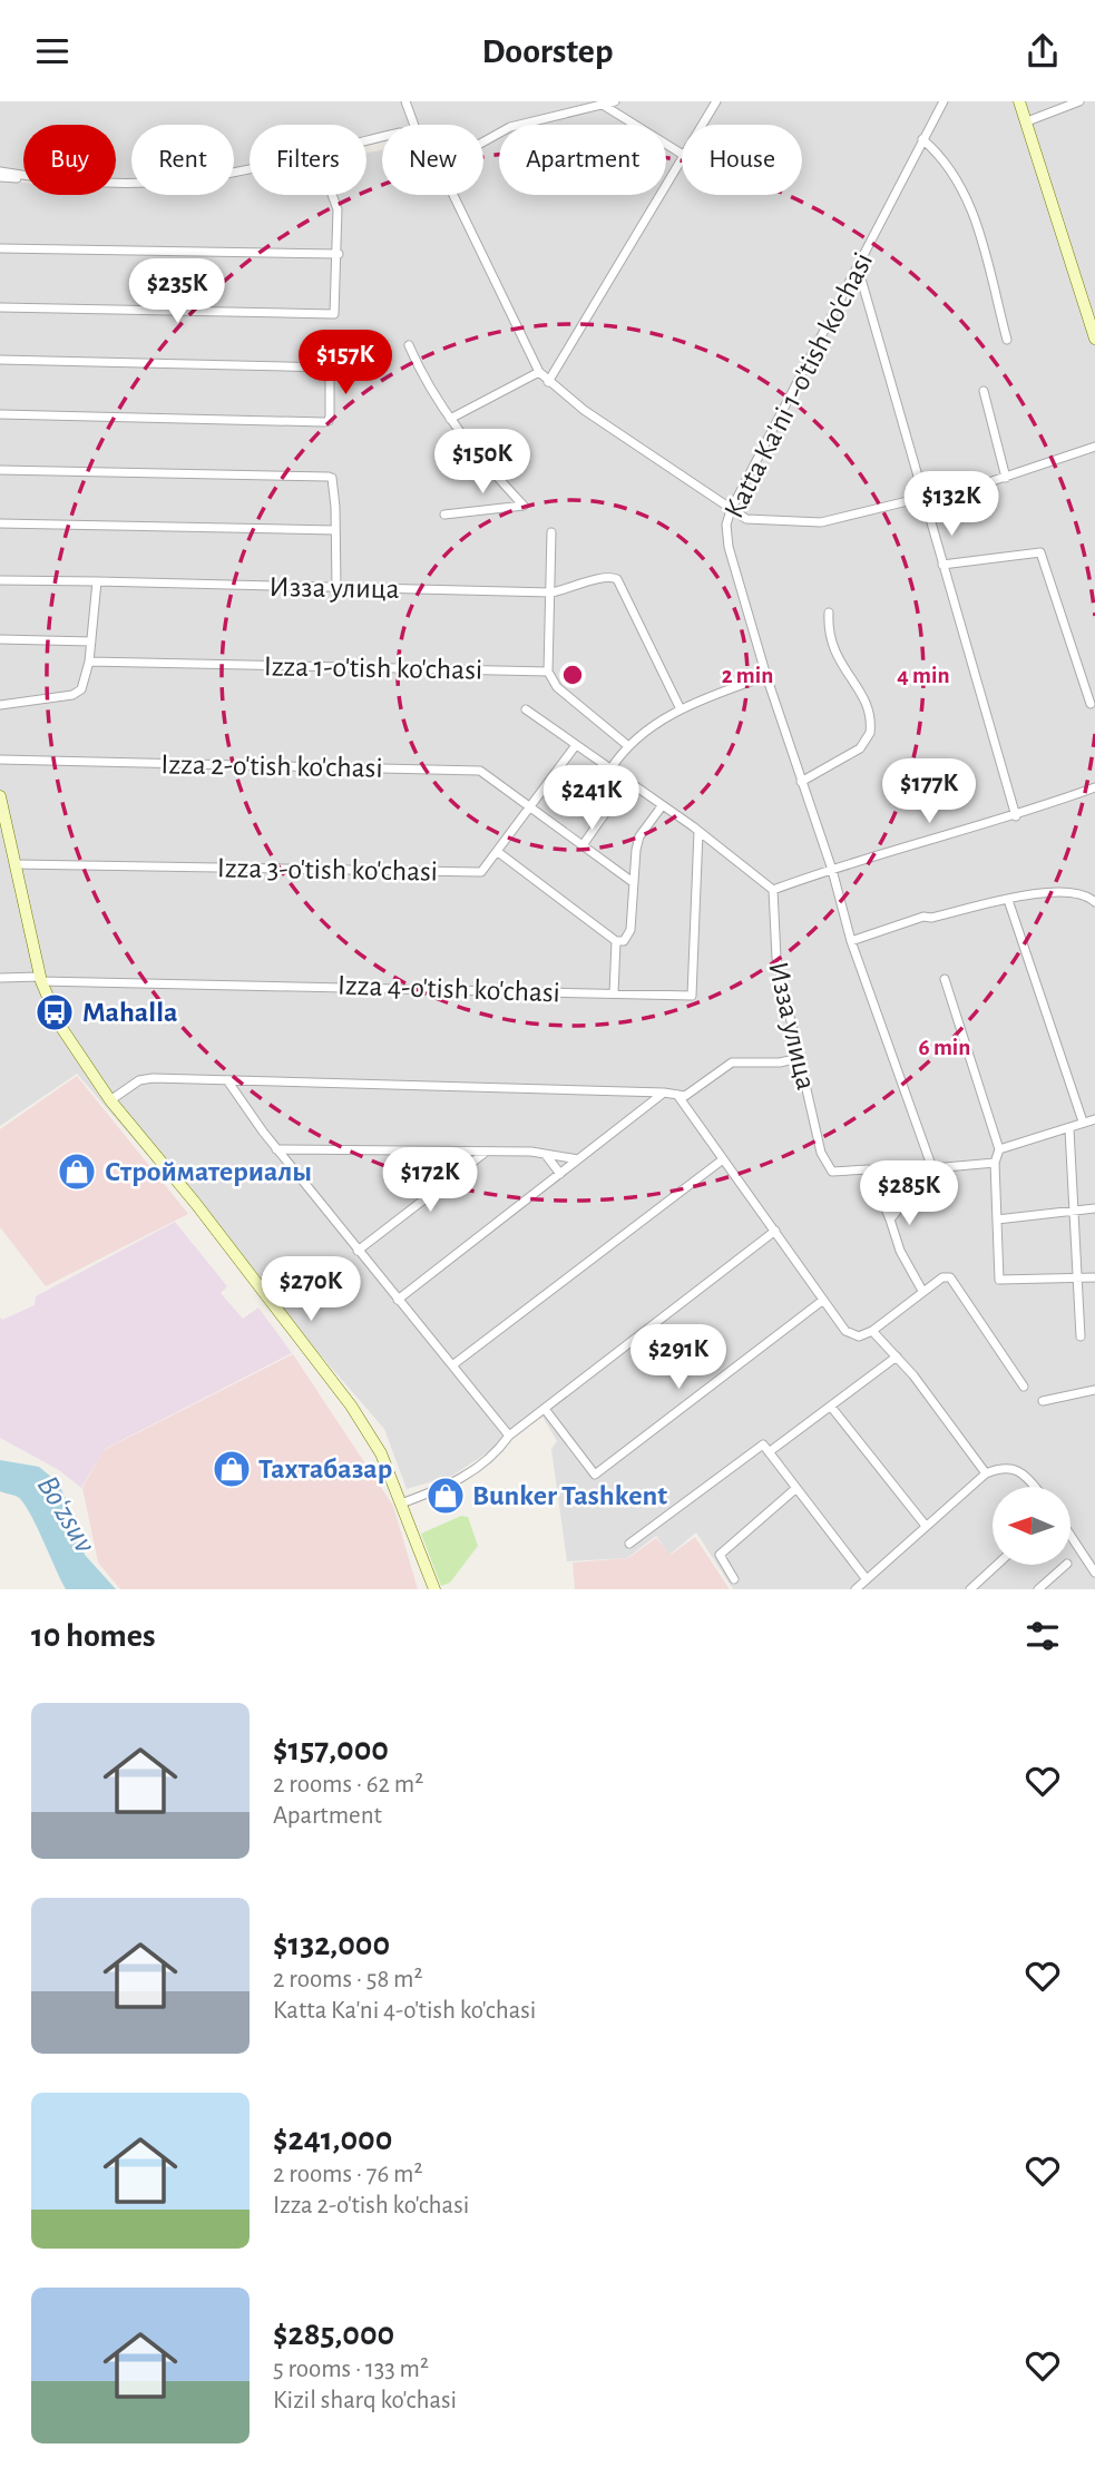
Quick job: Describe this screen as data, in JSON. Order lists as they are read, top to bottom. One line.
{"streets":{"street":["Katta Ka'ni 1-o'tish ko'chasi","Изза улица","Izza 1-o'tish ko'chasi","Izza 2-o'tish ko'chasi","Izza 3-o'tish ko'chasi","Izza 4-o'tish ko'chasi"]},"crossings":[["Izza 2-o'tish ko'chasi","Izza 3-o'tish ko'chasi"]],"water":["Boʻzsuv"],"places":{"bus stop":["Mahalla"],"shop":["Стройматериалы","Тахтабазар","Bunker Tashkent"]},"north":"left","page":{"header":"Doorstep","chip":["Buy","Rent","Filters","New","Apartment","House"],"price":["$235K","$157K","$150K","$132K","$177K","$241K","$172K","$285K","$270K","$291K"],"heading":"10 homes","list":[{"name":"$157,000","note":"2 rooms · 62 m² · Apartment"},{"name":"$132,000","note":"2 rooms · 58 m² · Katta Ka'ni 4-o'tish ko'chasi"},{"name":"$241,000","note":"2 rooms · 76 m² · Izza 2-o'tish ko'chasi"},{"name":"$285,000","note":"5 rooms · 133 m² · Kizil sharq ko'chasi"}]},"rings":["2 min","4 min","6 min"]}
